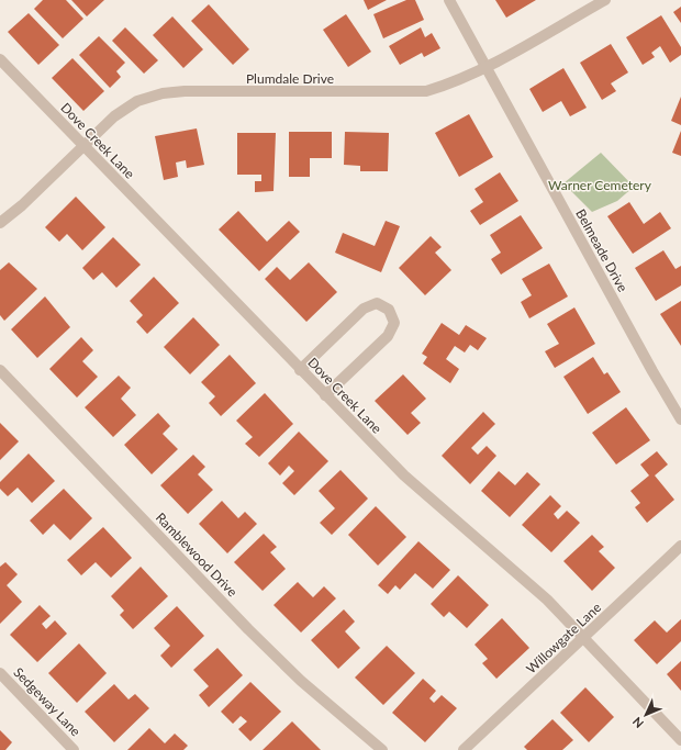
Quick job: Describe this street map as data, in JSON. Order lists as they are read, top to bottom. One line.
{"streets":{"street":["Plumdale Drive","Dove Creek Lane","Belmeade Drive","Ramblewood Drive","Willowgate Lane","Sedgeway Lane"]},"crossings":[["Plumdale Drive","Dove Creek Lane"],["Plumdale Drive","Belmeade Drive"],["Dove Creek Lane","Willowgate Lane"]],"parks":["Warner Cemetery"],"north":"bottom left"}
